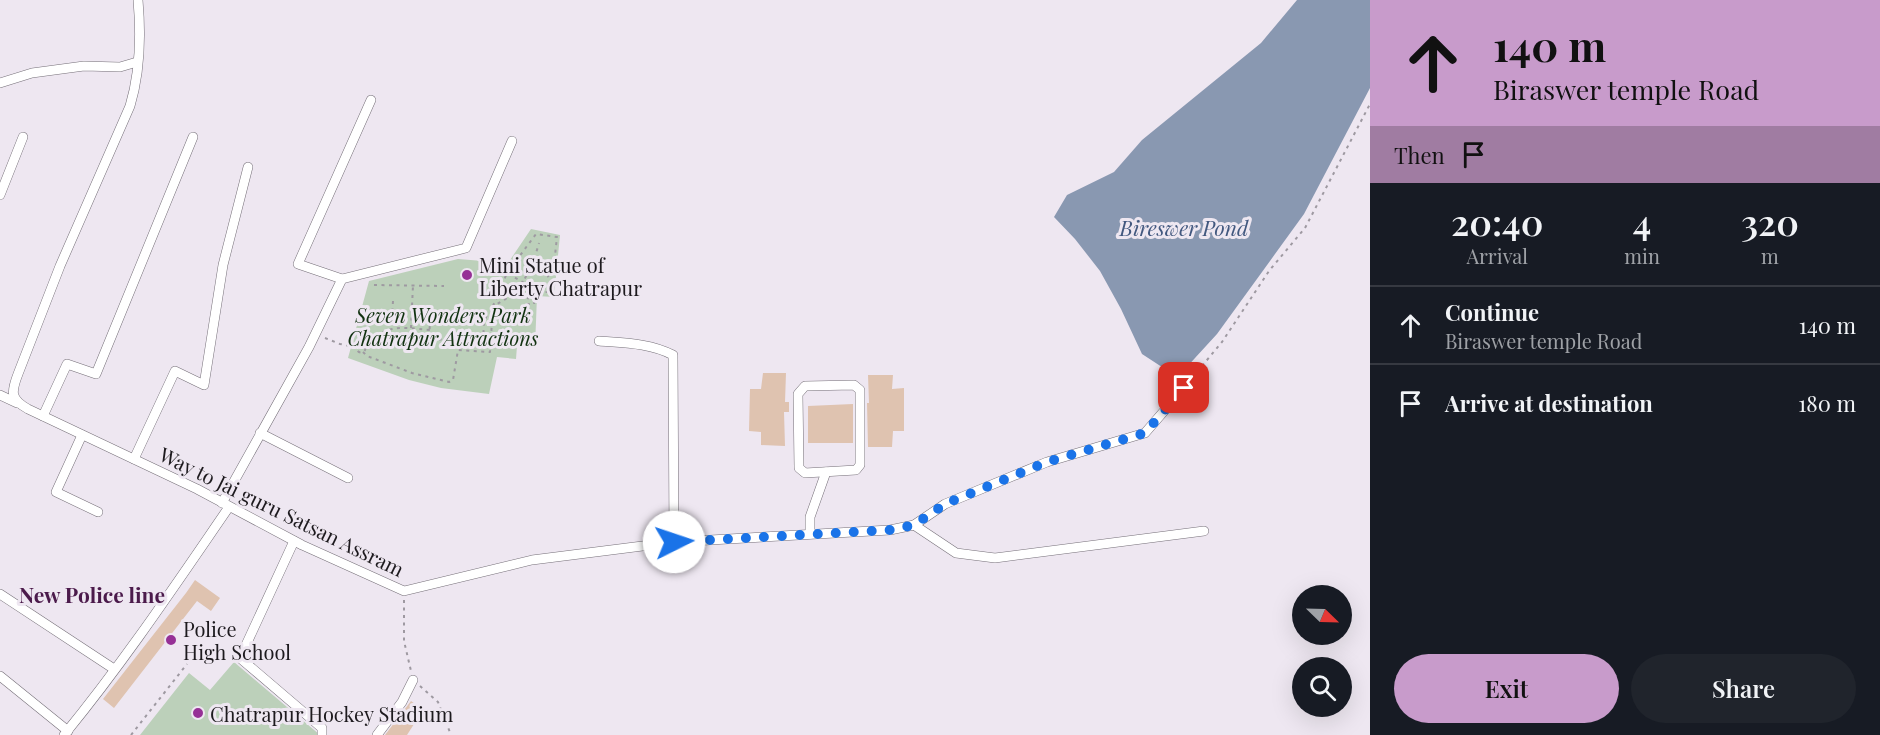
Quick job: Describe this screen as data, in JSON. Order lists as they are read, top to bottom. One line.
{"streets":{"street":["Way to Jai guru Satsan Assram"]},"districts":["New Police line"],"water":["Bireswer Pond"],"parks":["Seven Wonders Park Chatrapur Attractions"],"places":["Mini Statue of Liberty Chatrapur","Police High School","Chatrapur Hockey Stadium"],"north":"bottom right","page":{"turn":["140 m","Biraswer temple Road"],"then":"Then","eta":["20:40","Arrival","4","min","320","m"],"list":[{"name":"Continue","note":"Biraswer temple Road","value":"140 m"},{"name":"Arrive at destination","value":"180 m"}],"buttons":["Exit","Share"]}}
